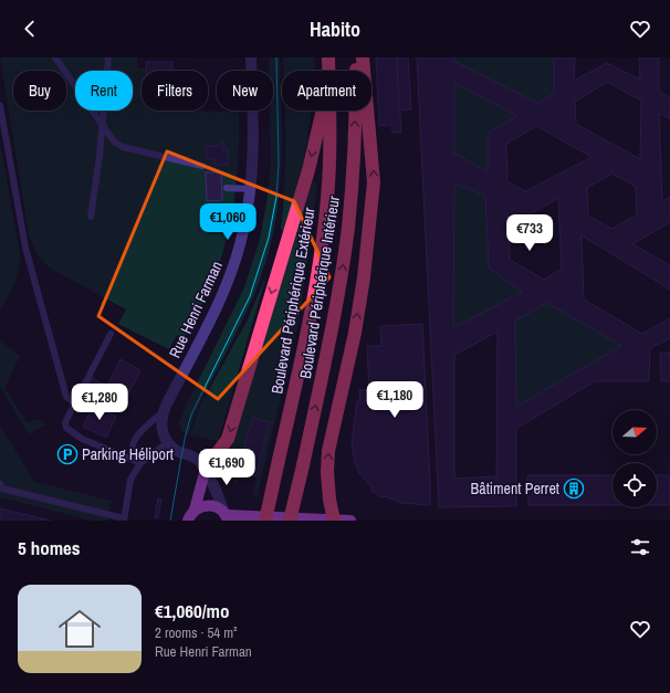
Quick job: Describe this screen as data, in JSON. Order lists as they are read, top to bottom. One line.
{"streets":{"highway":["Boulevard Périphérique Intérieur","Boulevard Périphérique Extérieur"],"street":["Rue Henri Farman"]},"places":{"parking":["Parking Héliport"],"building":["Bâtiment Perret"]},"north":"right","page":{"header":"Habito","chip":["Buy","Rent","Filters","New","Apartment"],"price":["€1,060","€733","€1,180","€1,280","€1,690"],"heading":"5 homes","list":[{"name":"€1,060/mo","note":"2 rooms · 54 m² · Rue Henri Farman"}]}}
